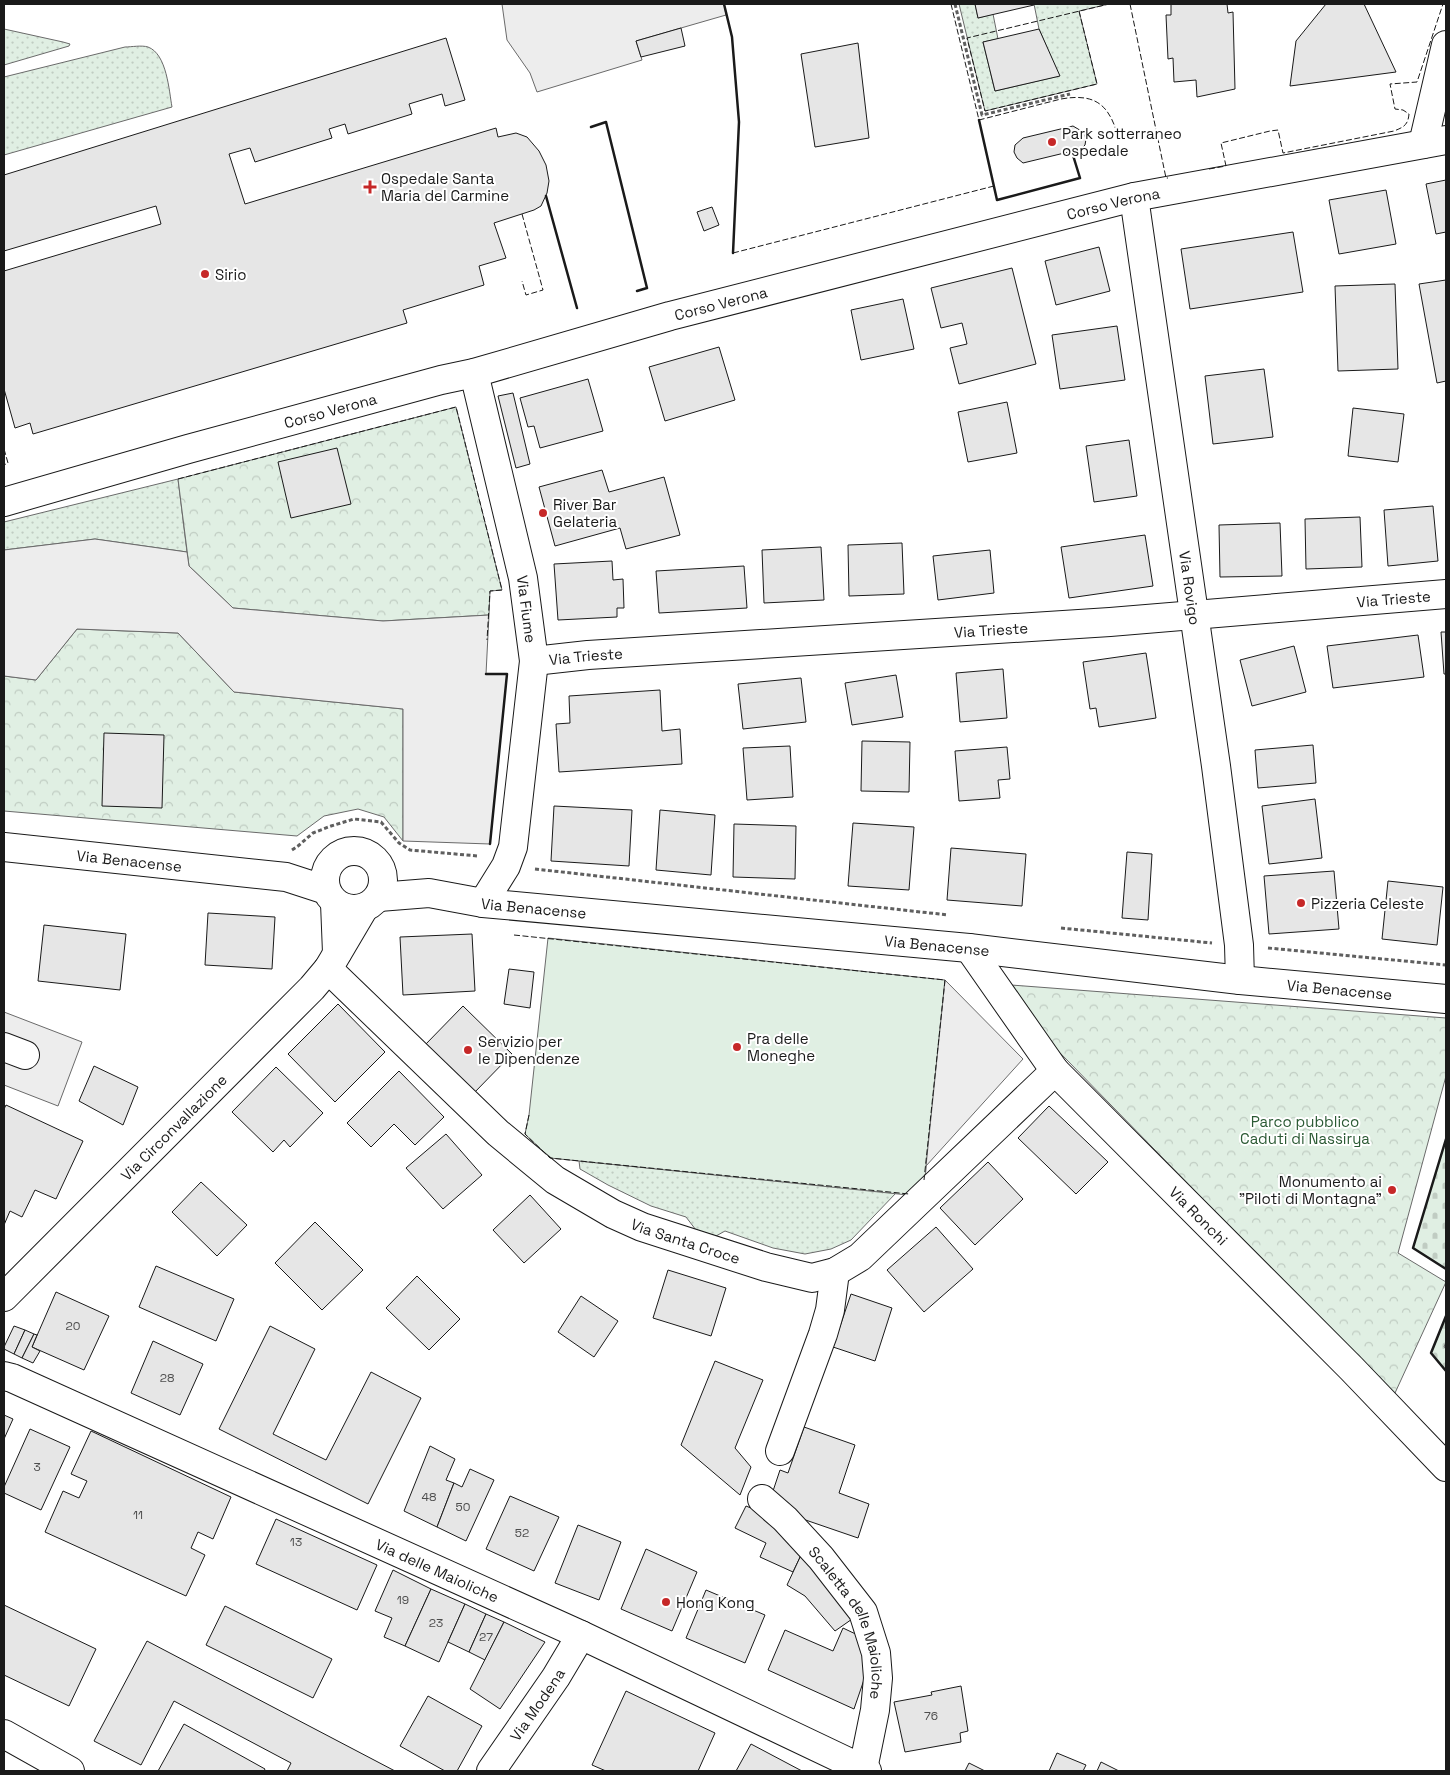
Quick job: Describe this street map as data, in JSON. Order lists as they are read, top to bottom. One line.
{"streets":{"street":["Corso Verona","Via Rovigo","Via Trieste","Via Fiume","Via Benacense","Via Circonvallazione","Via Ronchi","Via Santa Croce","Via delle Maioliche","Scaletta delle Maioliche","Via Modena"]},"crossings":[["Corso Verona","Via Rovigo"],["Corso Verona","Via Fiume"],["Via Rovigo","Via Trieste"],["Via Rovigo","Via Benacense"],["Via Trieste","Via Fiume"],["Via Fiume","Via Benacense"],["Via Benacense","Via Circonvallazione"],["Via Benacense","Via Ronchi"],["Via Circonvallazione","Via Santa Croce"],["Via Ronchi","Via Santa Croce"],["Via delle Maioliche","Scaletta delle Maioliche"],["Via delle Maioliche","Via Modena"]],"parks":["Parco pubblico Caduti di Nassirya"],"places":{"other":["Park sotterraneo ospedale","Sirio","River Bar Gelateria","Pizzeria Celeste","Pra delle Moneghe","Servizio per le Dipendenze","Monumento ai \"Piloti di Montagna\"","Hong Kong"],"health":["Ospedale Santa Maria del Carmine"]},"house_numbers":["20","28","3","48","50","11","52","13","19","23","27","76"]}
